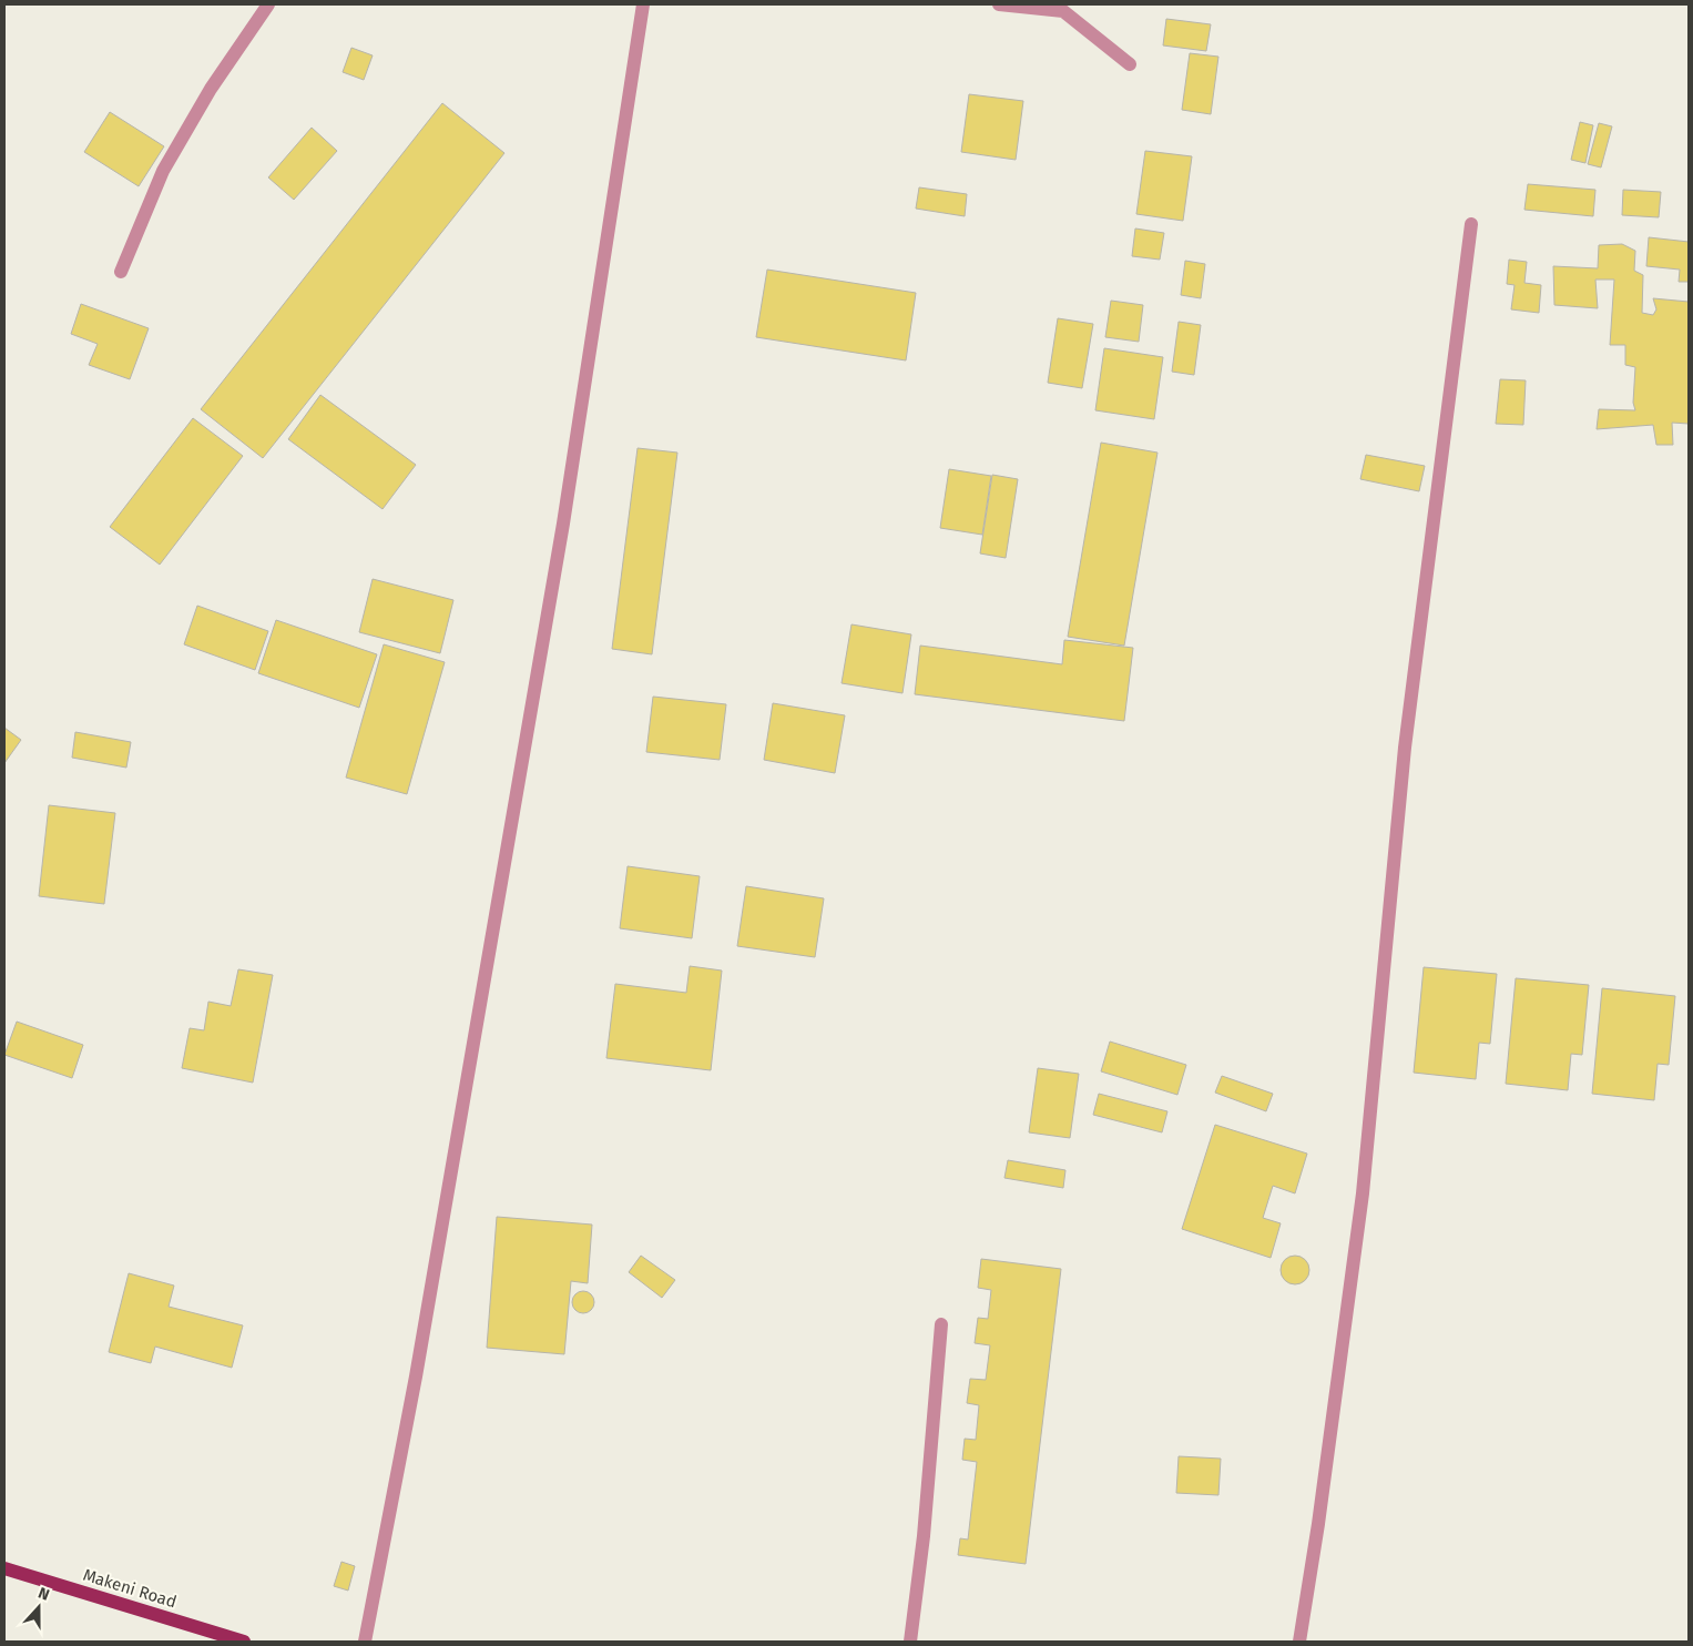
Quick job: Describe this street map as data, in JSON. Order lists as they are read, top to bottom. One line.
{"streets":{"main road":["Makeni Road"]},"north":"top"}
